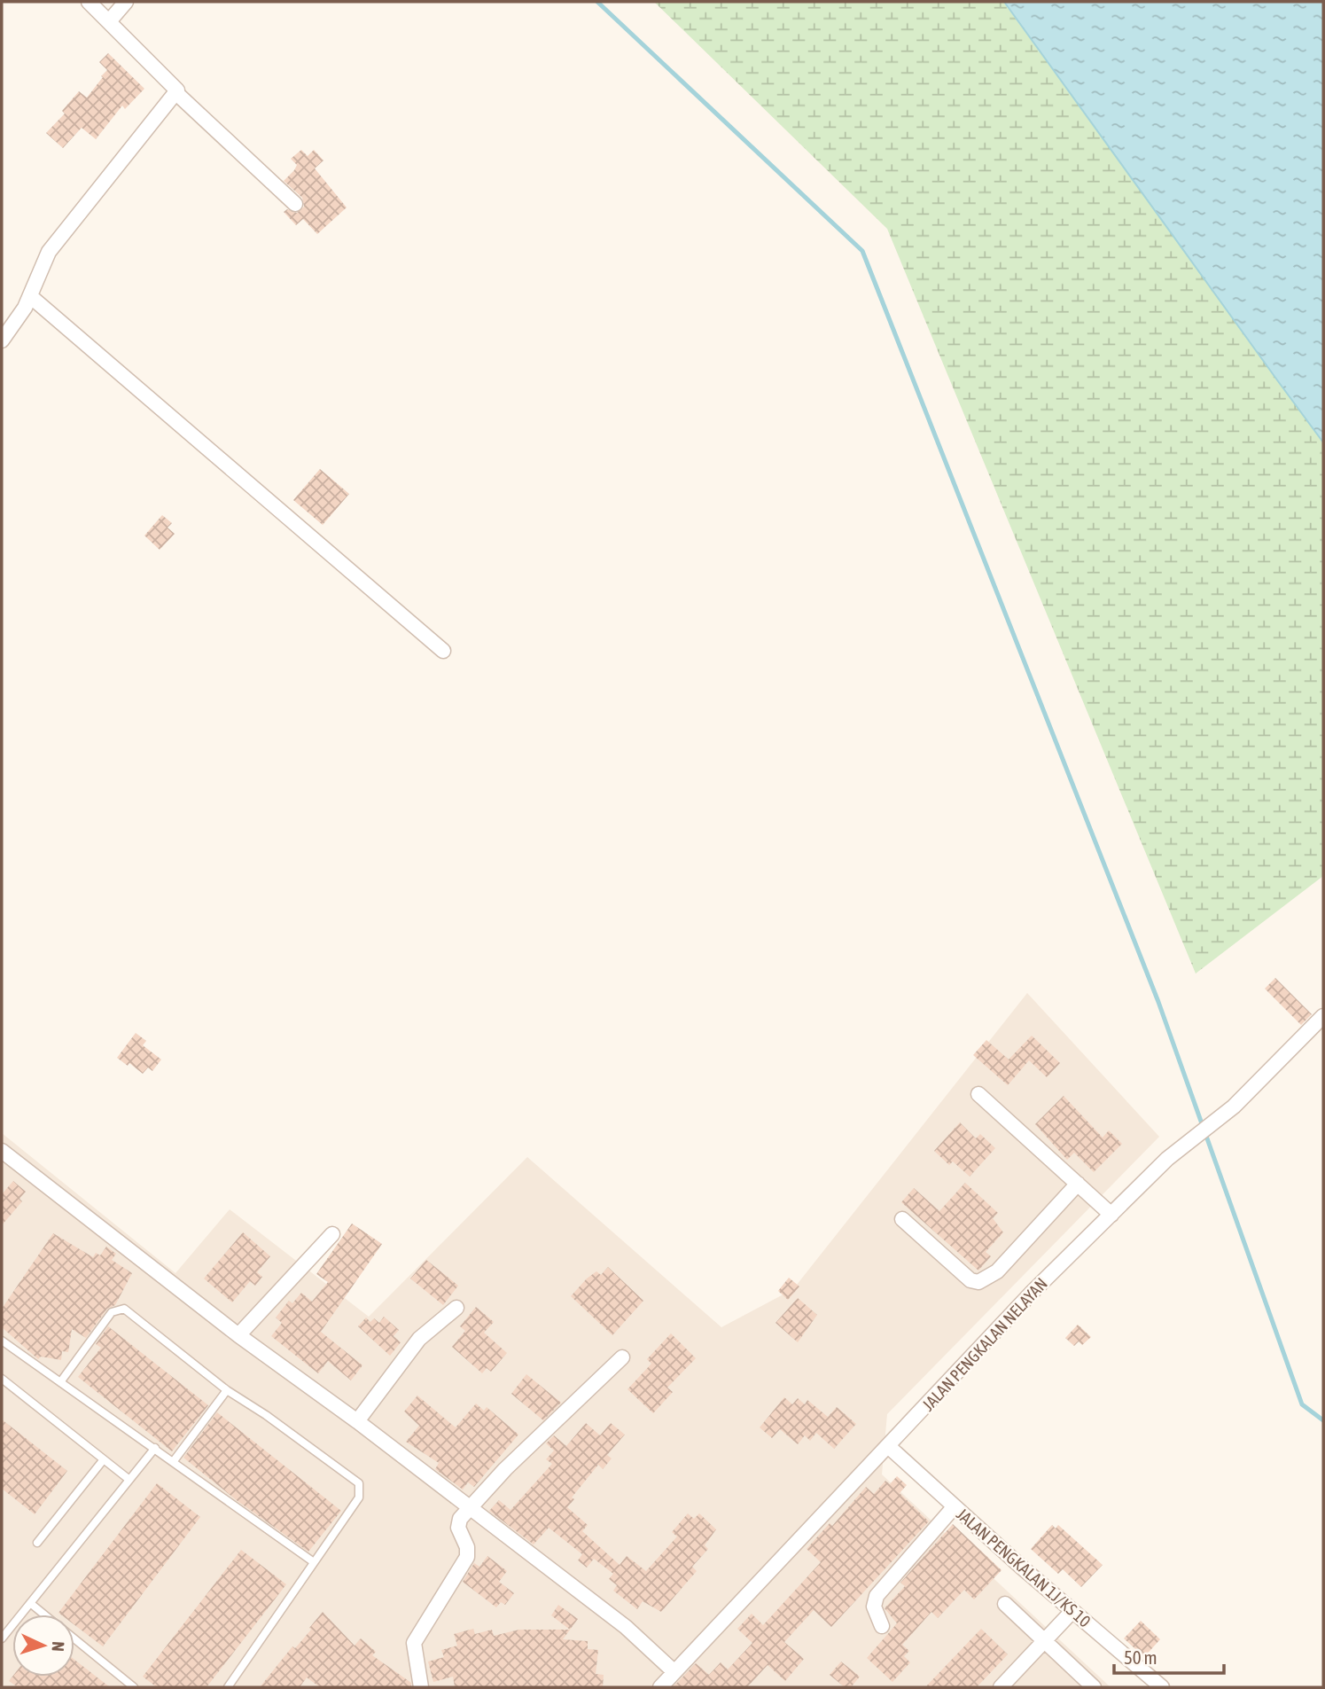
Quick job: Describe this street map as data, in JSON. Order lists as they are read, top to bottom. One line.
{"streets":{"street":["JALAN PENGKALAN NELAYAN","JALAN PENGKALAN 1J/KS 10"]},"crossings":[["JALAN PENGKALAN NELAYAN","JALAN PENGKALAN 1J/KS 10"]],"scale_bar":"50 m","north":"right"}
